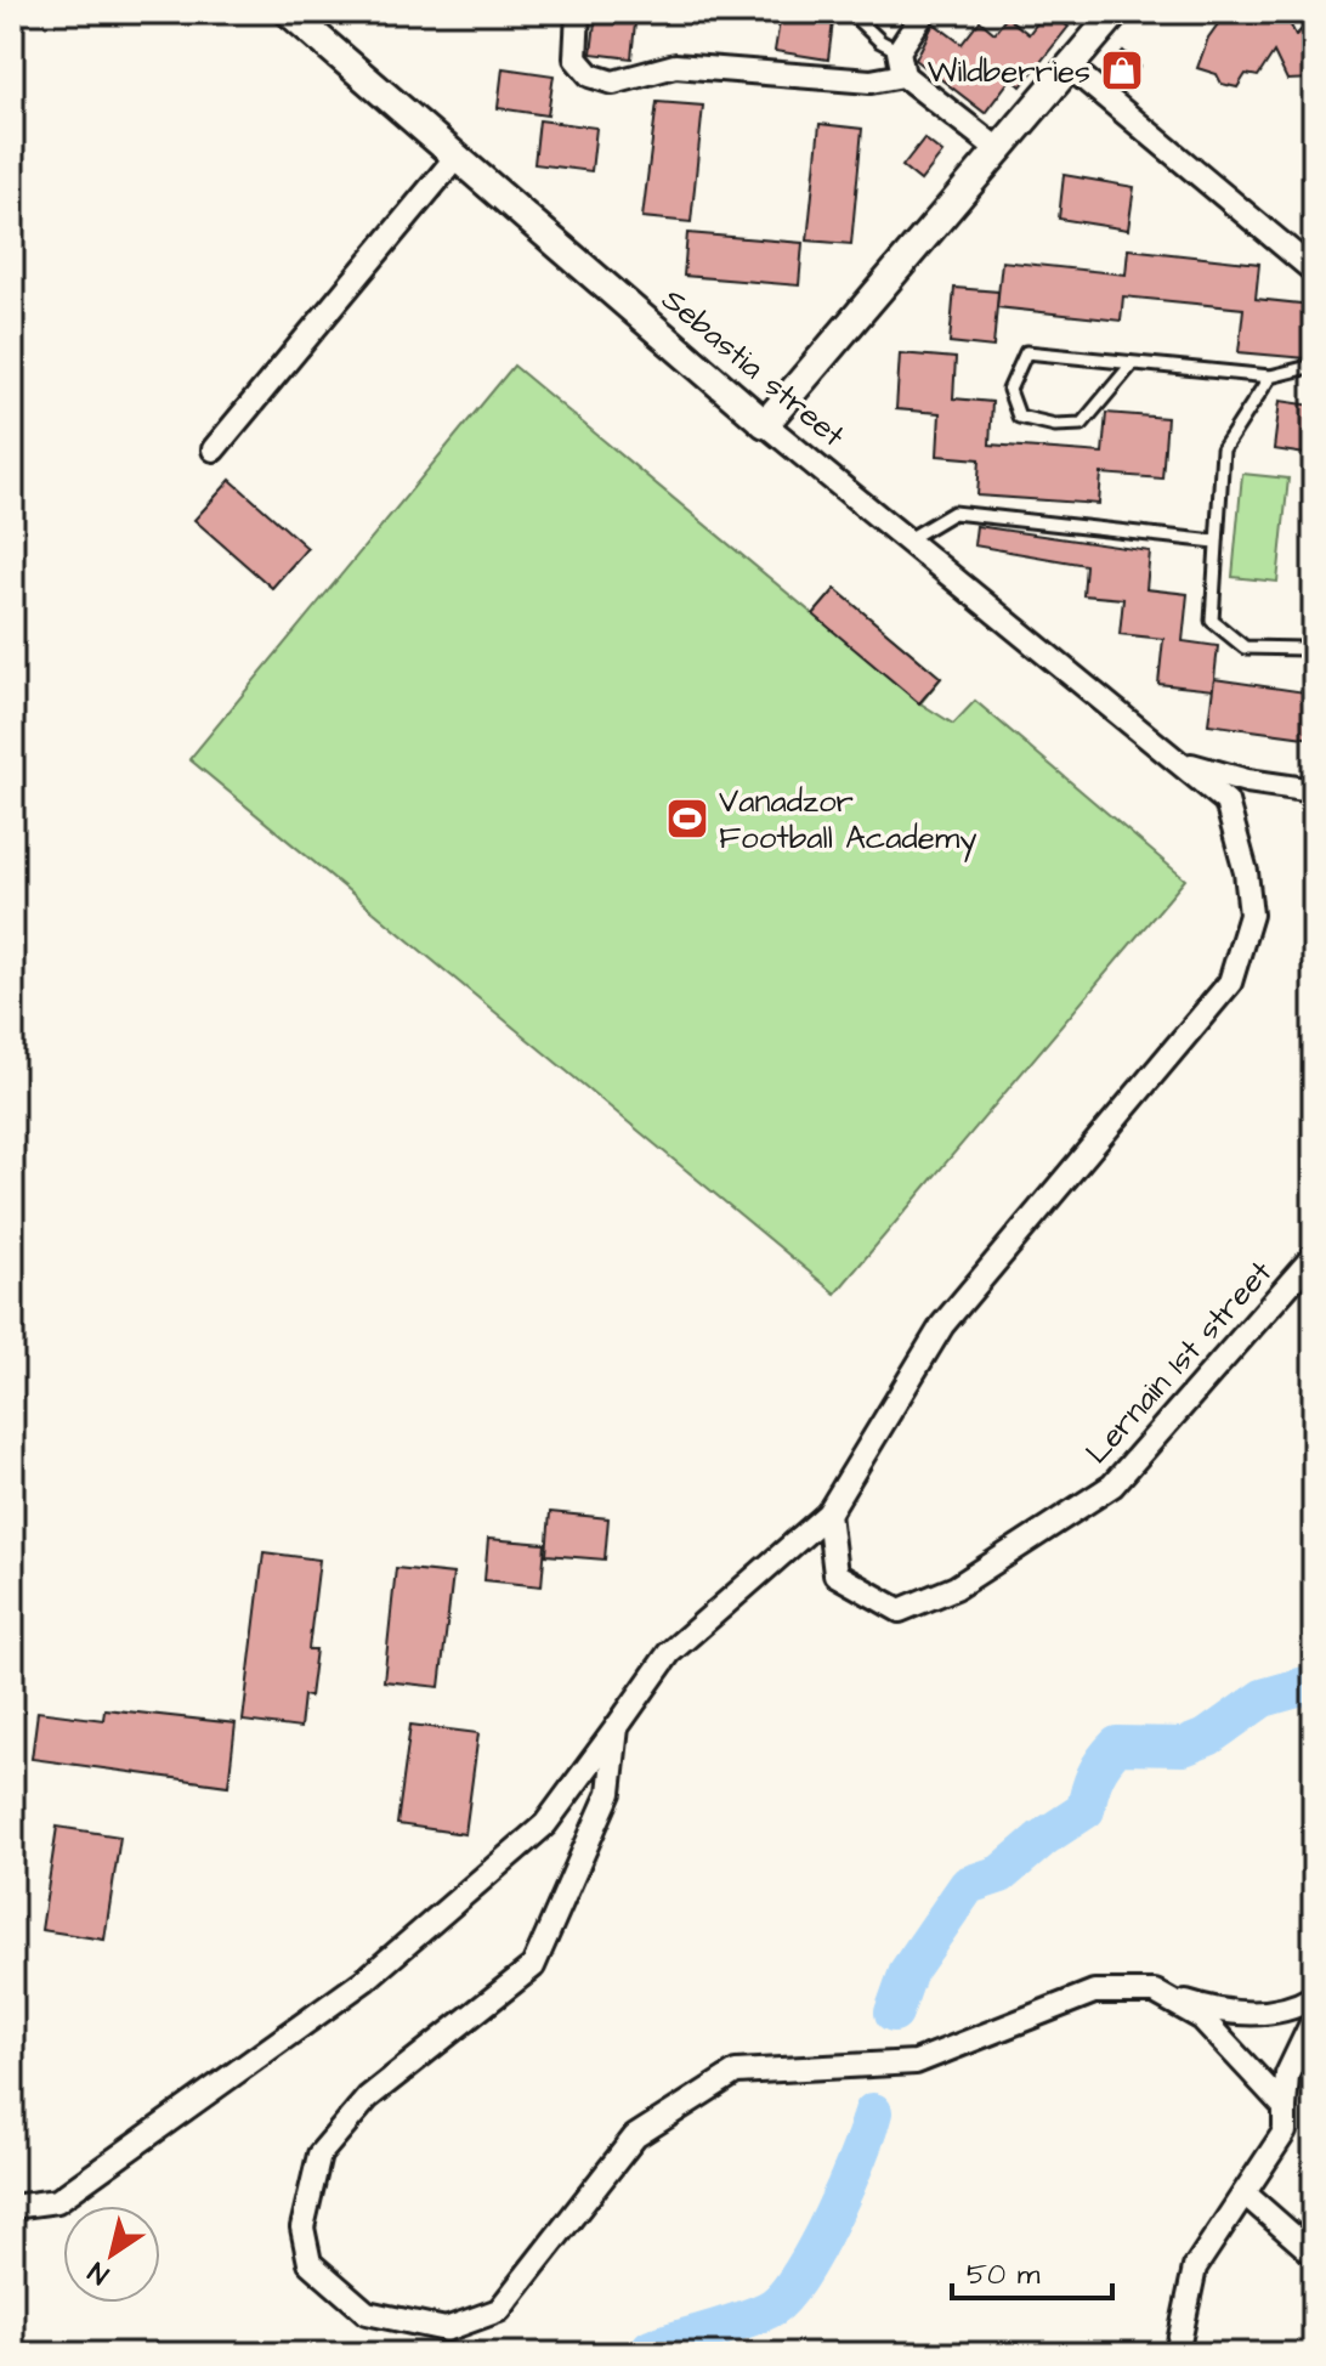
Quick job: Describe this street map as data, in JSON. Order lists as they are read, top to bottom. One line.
{"streets":{"street":["Sebastia street","Lernain 1st street"]},"crossings":[["Sebastia street","Lernain 1st street"]],"places":{"shop":["Wildberries"],"sports":["Vanadzor Football Academy"]},"scale_bar":"50 m","north":"bottom left"}
